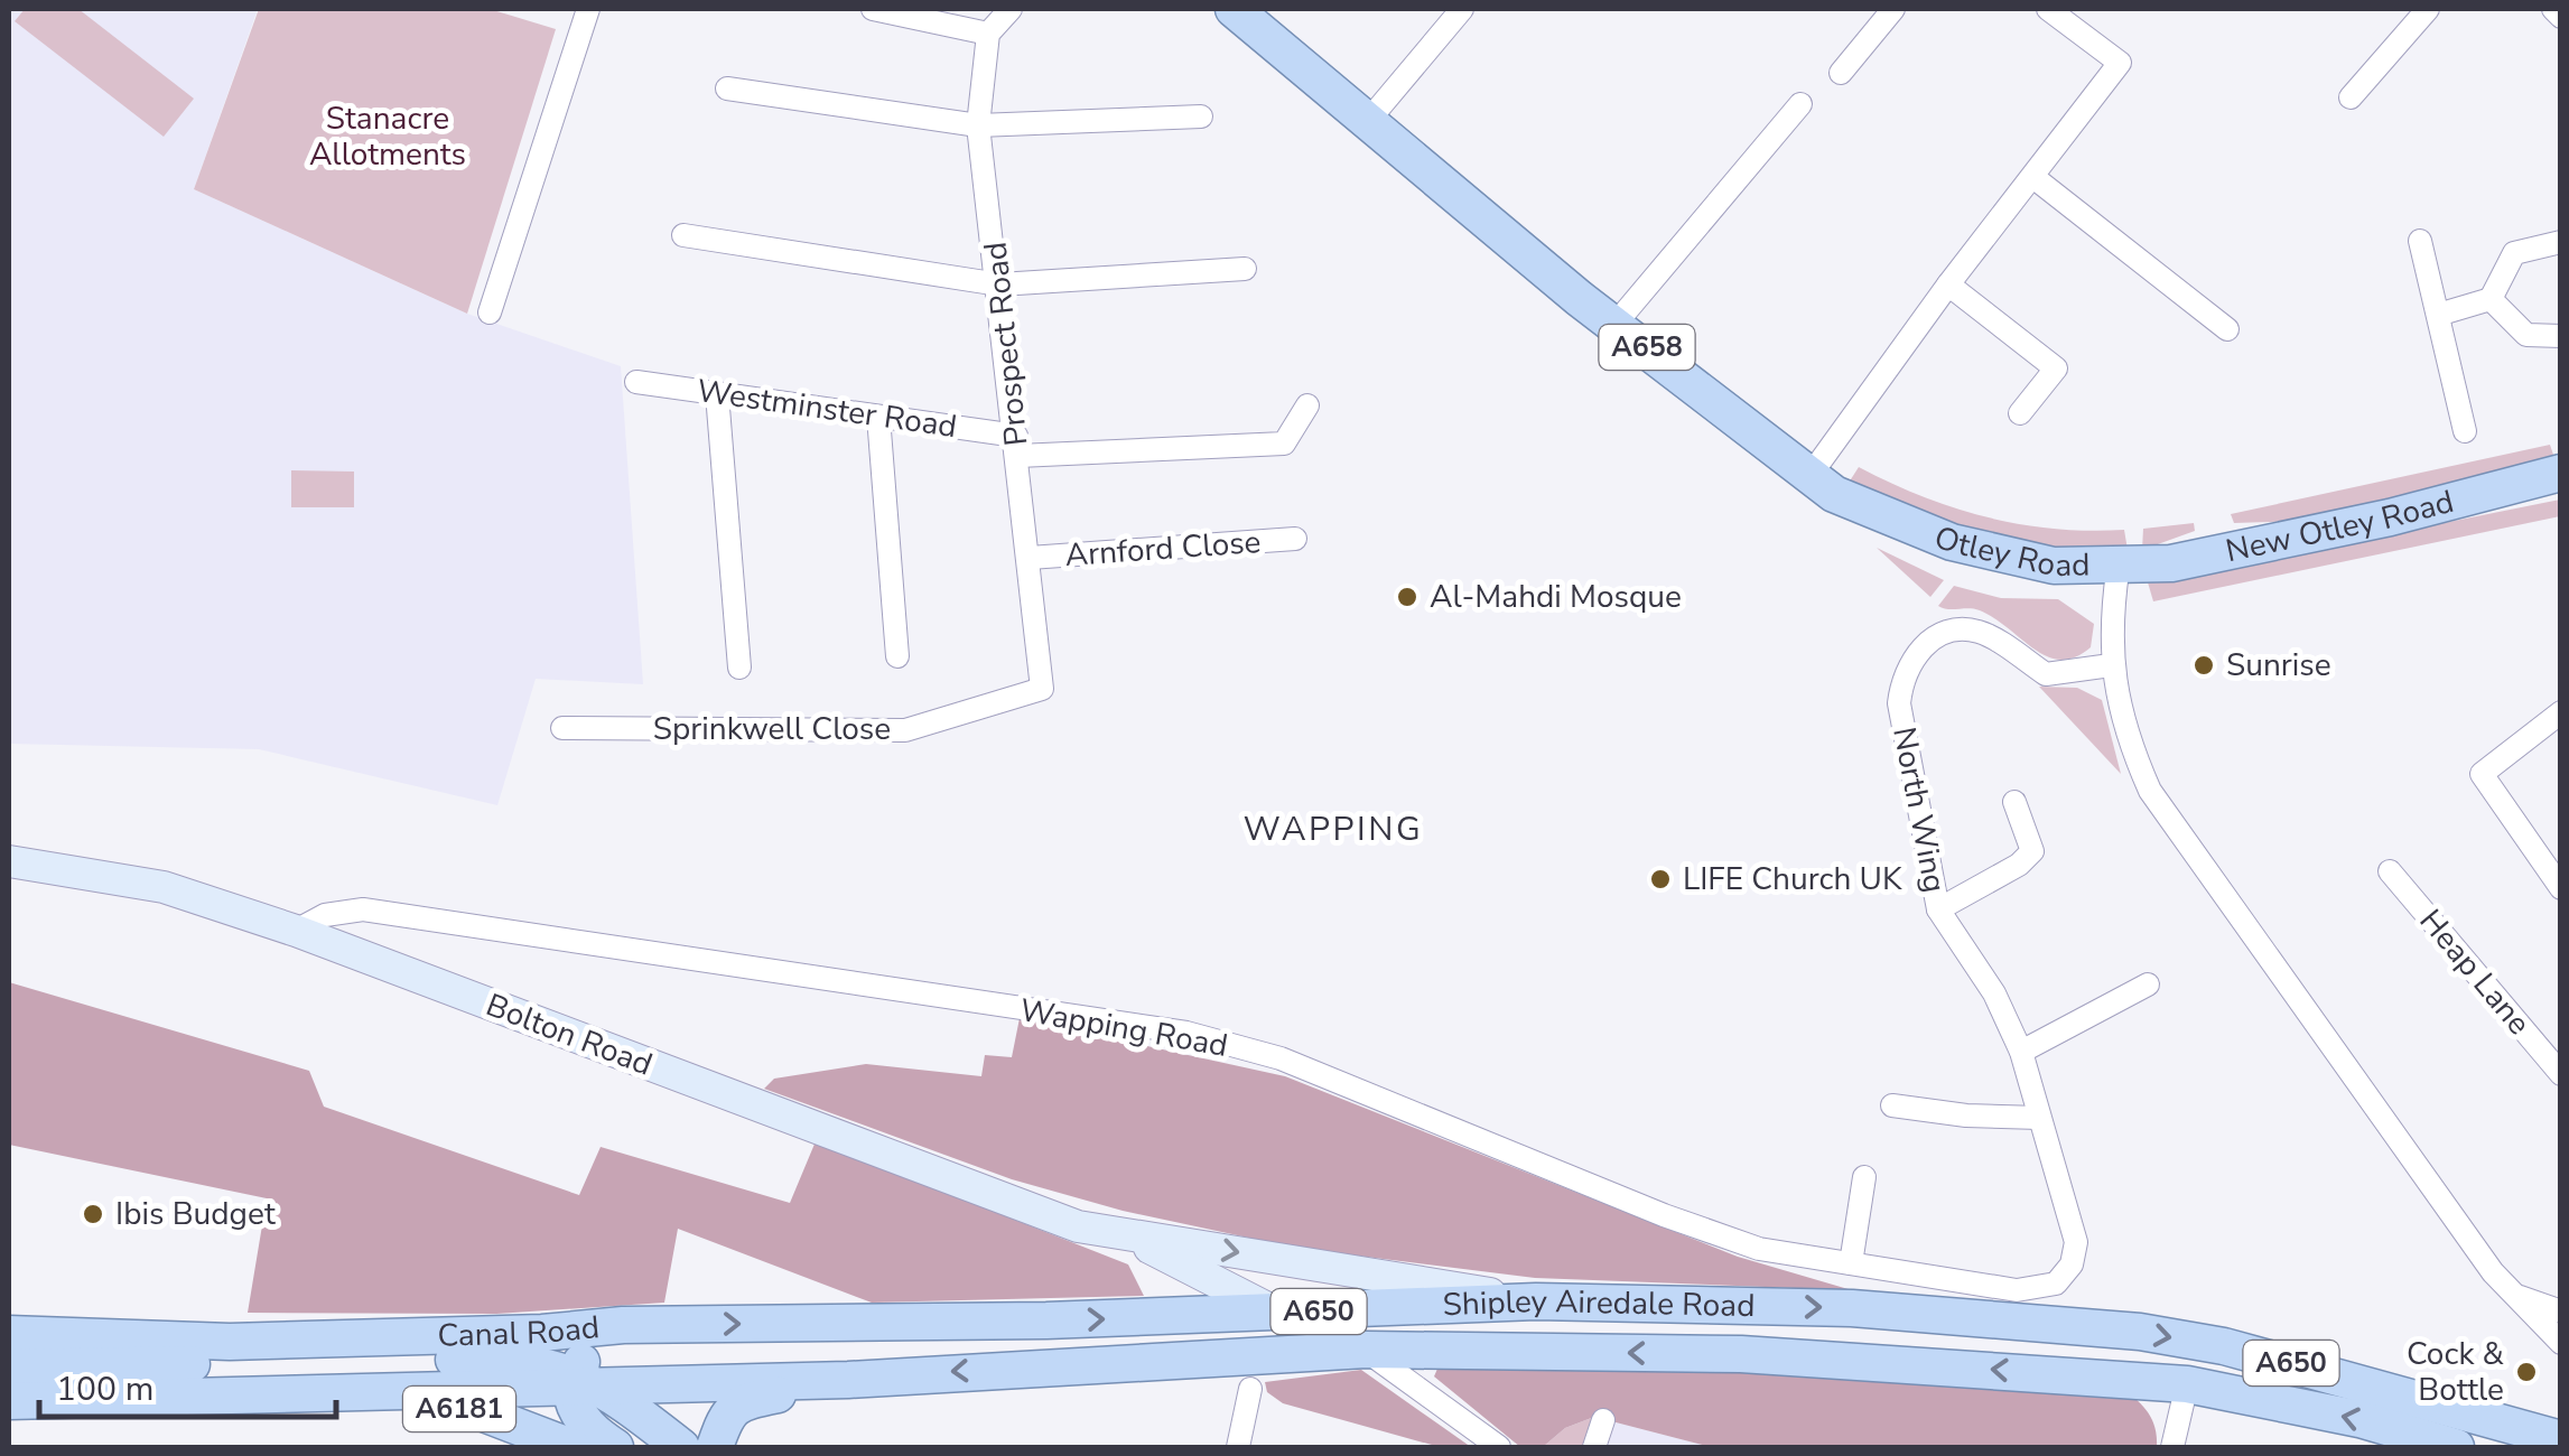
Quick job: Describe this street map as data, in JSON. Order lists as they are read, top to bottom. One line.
{"streets":{"main road":["A658","New Otley Road","Otley Road","Shipley Airedale Road","A650","Canal Road","A6181"],"street":["Prospect Road","Westminster Road","Arnford Close","Sprinkwell Close","North Wing","Heap Lane","Wapping Road","Bolton Road"]},"crossings":[["Prospect Road","Westminster Road"],["Prospect Road","Arnford Close"],["Prospect Road","Sprinkwell Close"],["New Otley Road","Otley Road"],["Otley Road","North Wing"],["North Wing","Wapping Road"],["Wapping Road","Bolton Road"],["Bolton Road","Shipley Airedale Road"],["Shipley Airedale Road","A650"],["Shipley Airedale Road","Canal Road"],["A650","Canal Road"]],"districts":["WAPPING"],"parks":["Stanacre Allotments"],"places":["Al‐Mahdi Mosque","Sunrise","LIFE Church UK","Ibis Budget","Cock & Bottle"],"scale_bar":"100 m"}
